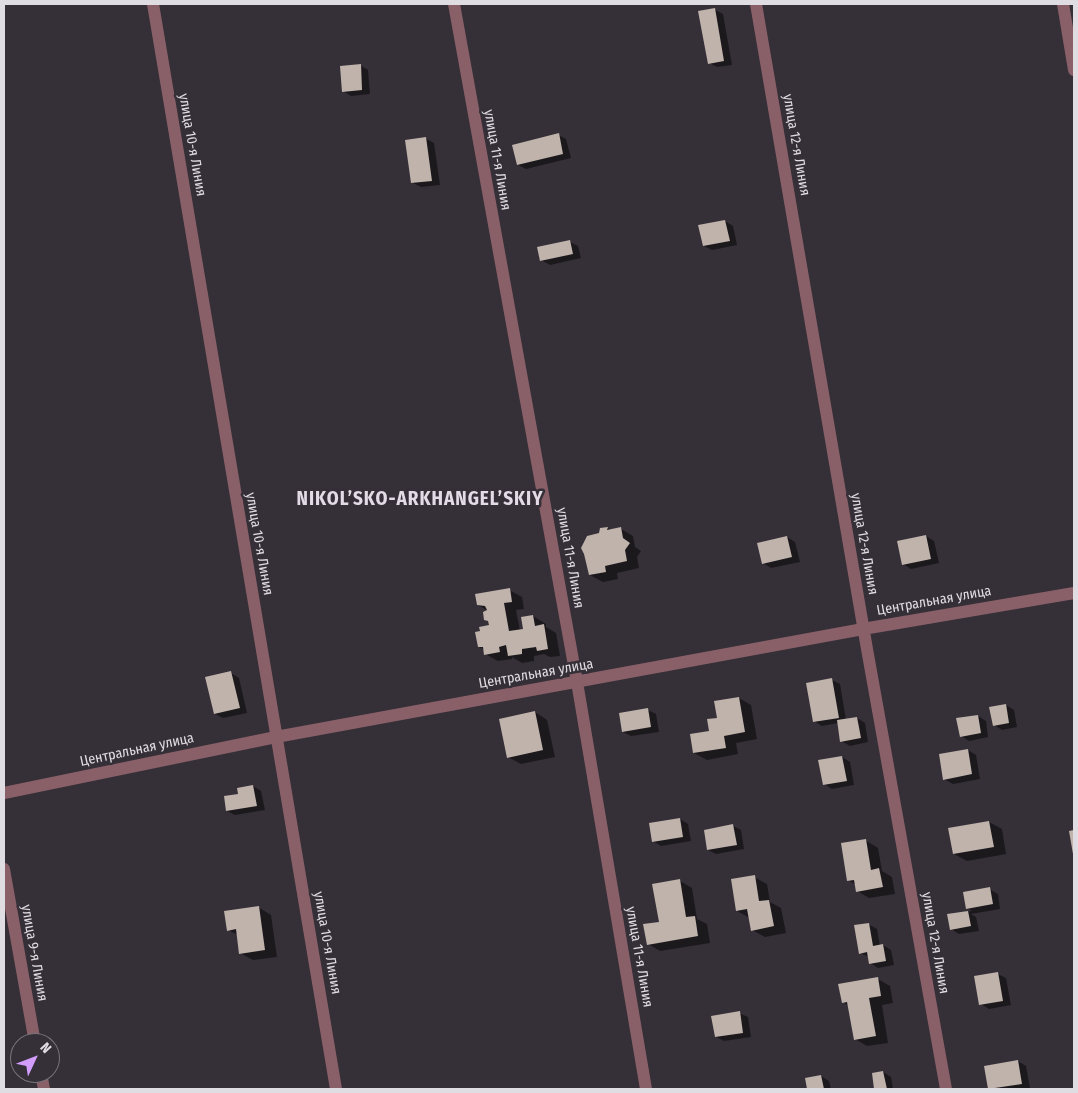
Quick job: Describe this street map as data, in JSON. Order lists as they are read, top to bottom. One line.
{"streets":{"street":["улица 10-я Линия","улица 12-я Линия","улица 11-я Линия","Центральная улица","улица 9-я Линия"]},"crossings":[["улица 10-я Линия","Центральная улица"],["улица 12-я Линия","Центральная улица"],["улица 11-я Линия","Центральная улица"]],"districts":["NIKOL’SKO-ARKHANGEL’SKIY"],"north":"top right"}
